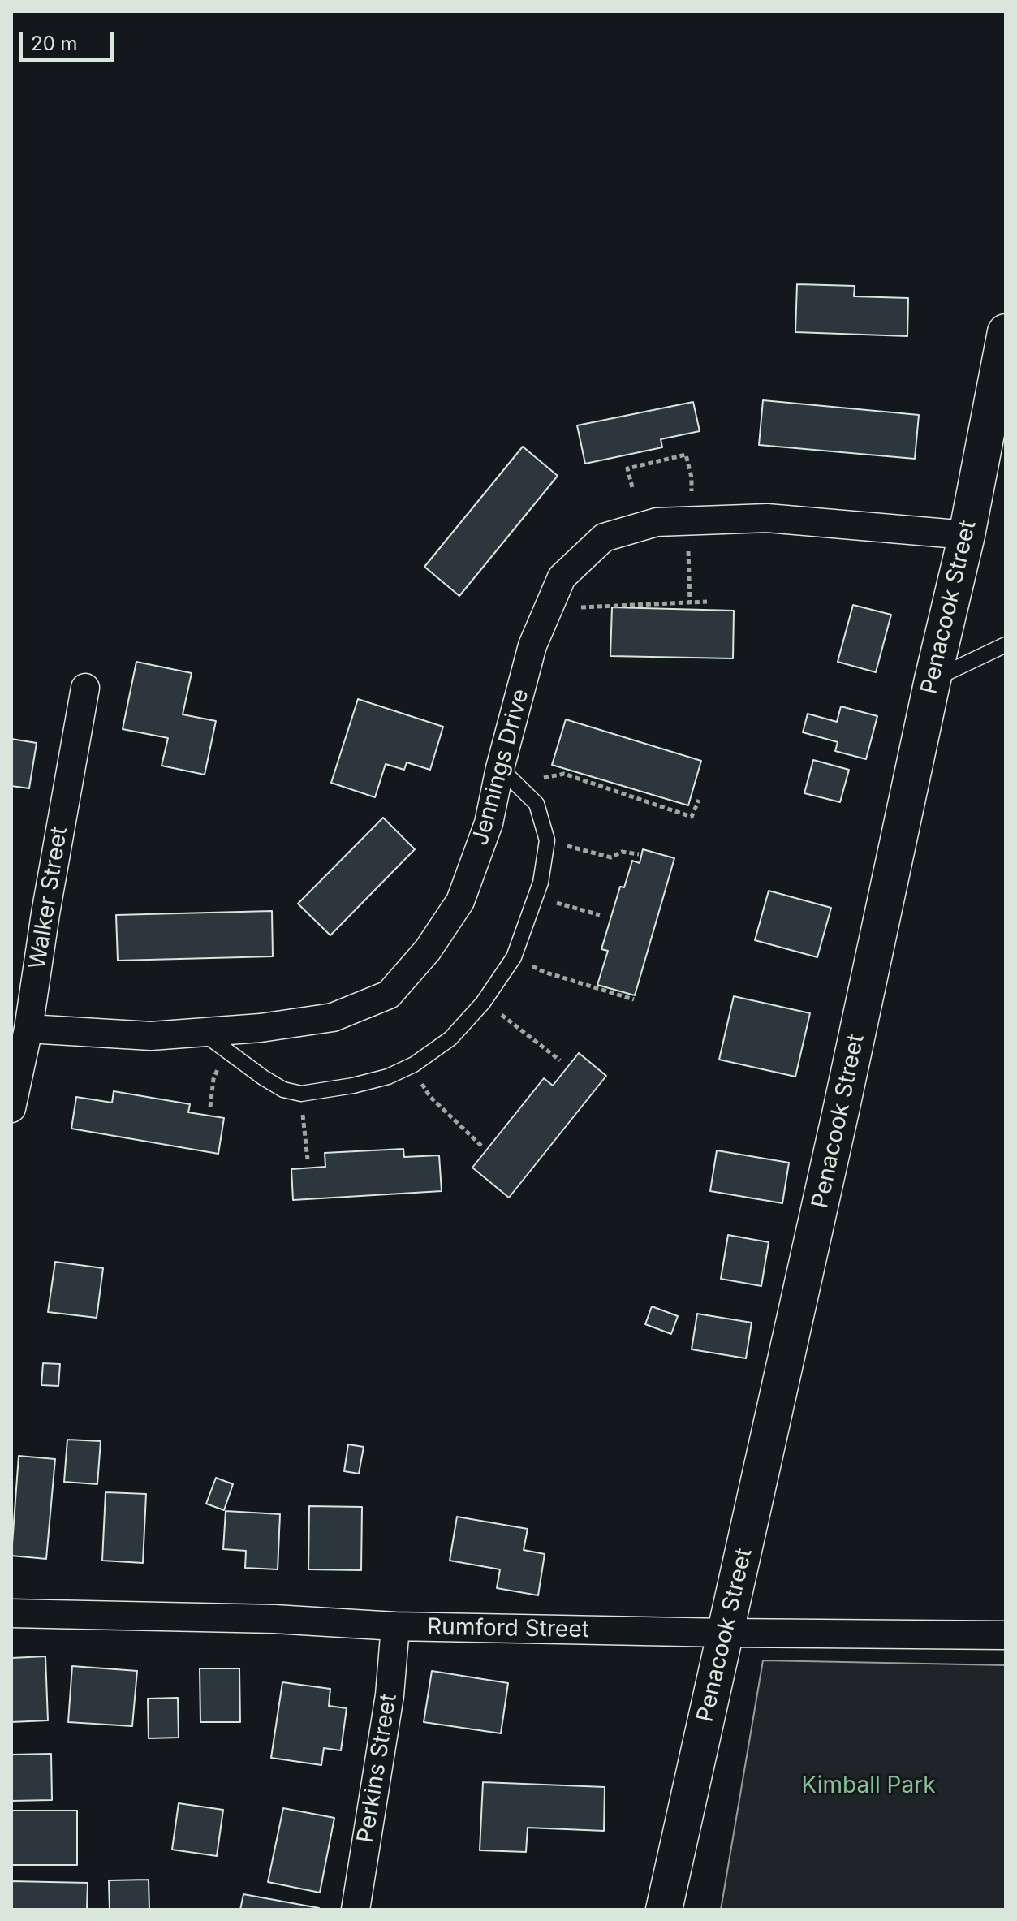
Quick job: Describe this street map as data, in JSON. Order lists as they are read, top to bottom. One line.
{"streets":{"street":["Penacook Street","Jennings Drive","Walker Street","Rumford Street","Perkins Street"]},"crossings":[["Penacook Street","Jennings Drive"],["Penacook Street","Rumford Street"],["Jennings Drive","Walker Street"],["Rumford Street","Perkins Street"]],"parks":["Kimball Park"],"scale_bar":"20 m"}
